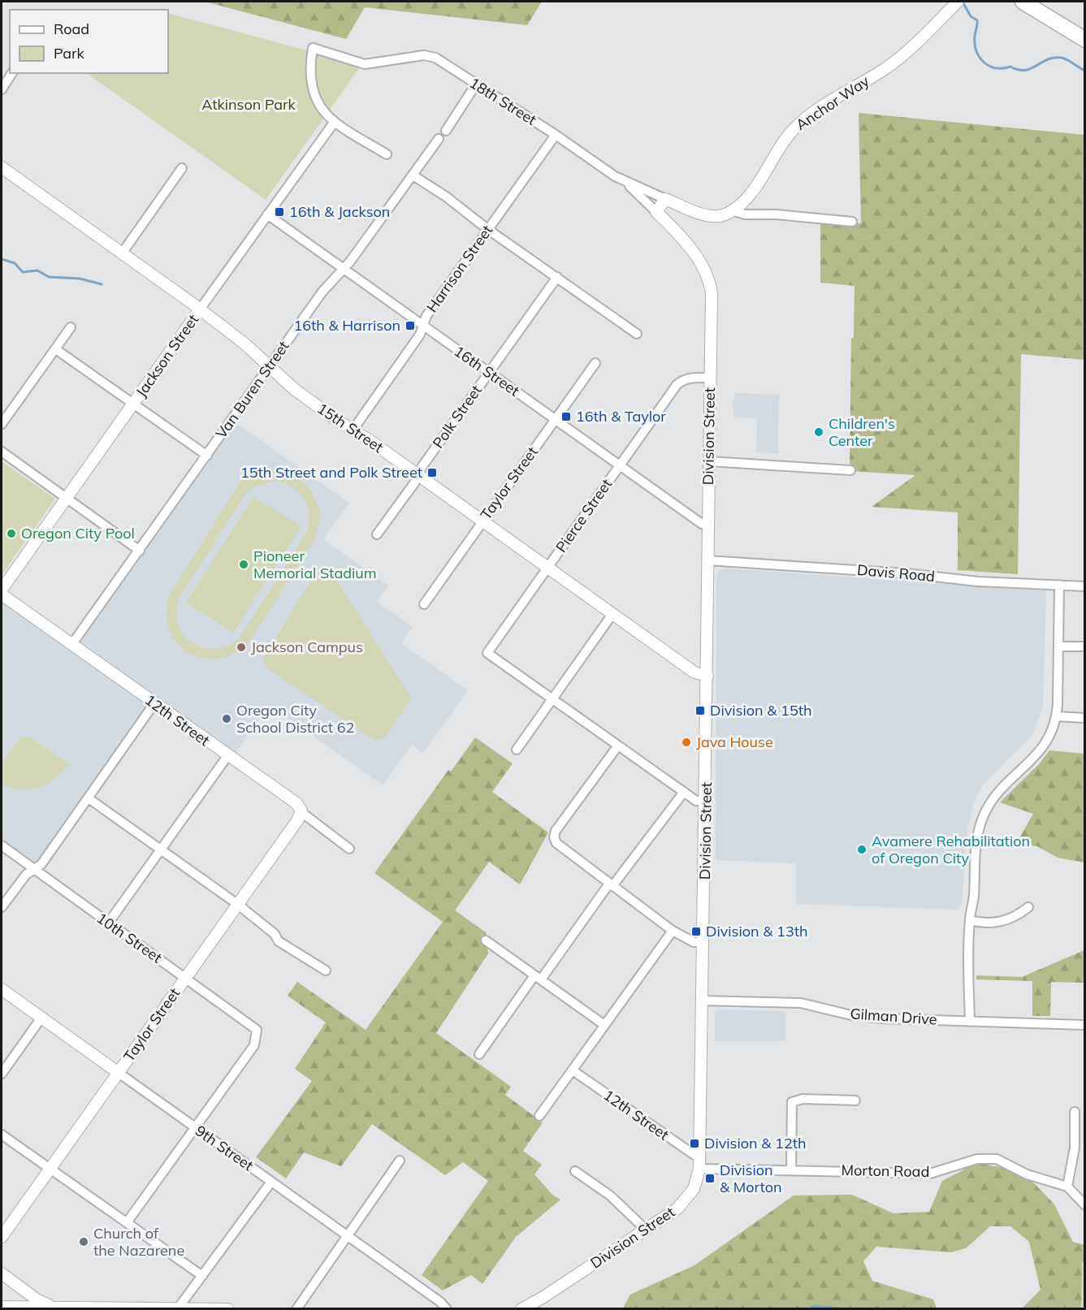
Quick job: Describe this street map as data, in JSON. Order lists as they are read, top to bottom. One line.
{"streets":{"street":["18th Street","Anchor Way","Harrison Street","Jackson Street","16th Street","Van Buren Street","Polk Street","15th Street","Division Street","Taylor Street","Pierce Street","Davis Road","12th Street","10th Street","Gilman Drive","9th Street","Morton Road"]},"crossings":[["18th Street","Anchor Way"],["18th Street","Harrison Street"],["18th Street","Jackson Street"],["18th Street","Division Street"],["Harrison Street","16th Street"],["Harrison Street","15th Street"],["Jackson Street","16th Street"],["Jackson Street","15th Street"],["16th Street","Van Buren Street"],["16th Street","Polk Street"],["16th Street","Division Street"],["16th Street","Taylor Street"],["16th Street","Pierce Street"],["Van Buren Street","15th Street"],["Van Buren Street","12th Street"],["Polk Street","15th Street"],["15th Street","Division Street"],["15th Street","Taylor Street"],["15th Street","Pierce Street"],["Division Street","Pierce Street"],["Division Street","Davis Road"],["Division Street","12th Street"],["Division Street","Gilman Drive"],["Division Street","Morton Road"],["Taylor Street","12th Street"],["Taylor Street","10th Street"],["Taylor Street","9th Street"],["12th Street","Morton Road"],["10th Street","9th Street"]],"parks":["Atkinson Park"],"places":{"transit":["16th & Jackson","16th & Harrison","16th & Taylor","15th Street and Polk Street","Division & 15th","Division & 13th","Division & 12th","Division & Morton"],"other":["Children's Center","Oregon City Pool","Pioneer Memorial Stadium","Jackson Campus","Oregon City School District 62","Java House","Avamere Rehabilitation of Oregon City","Church of the Nazarene"]},"legend":["Road","Park"]}
